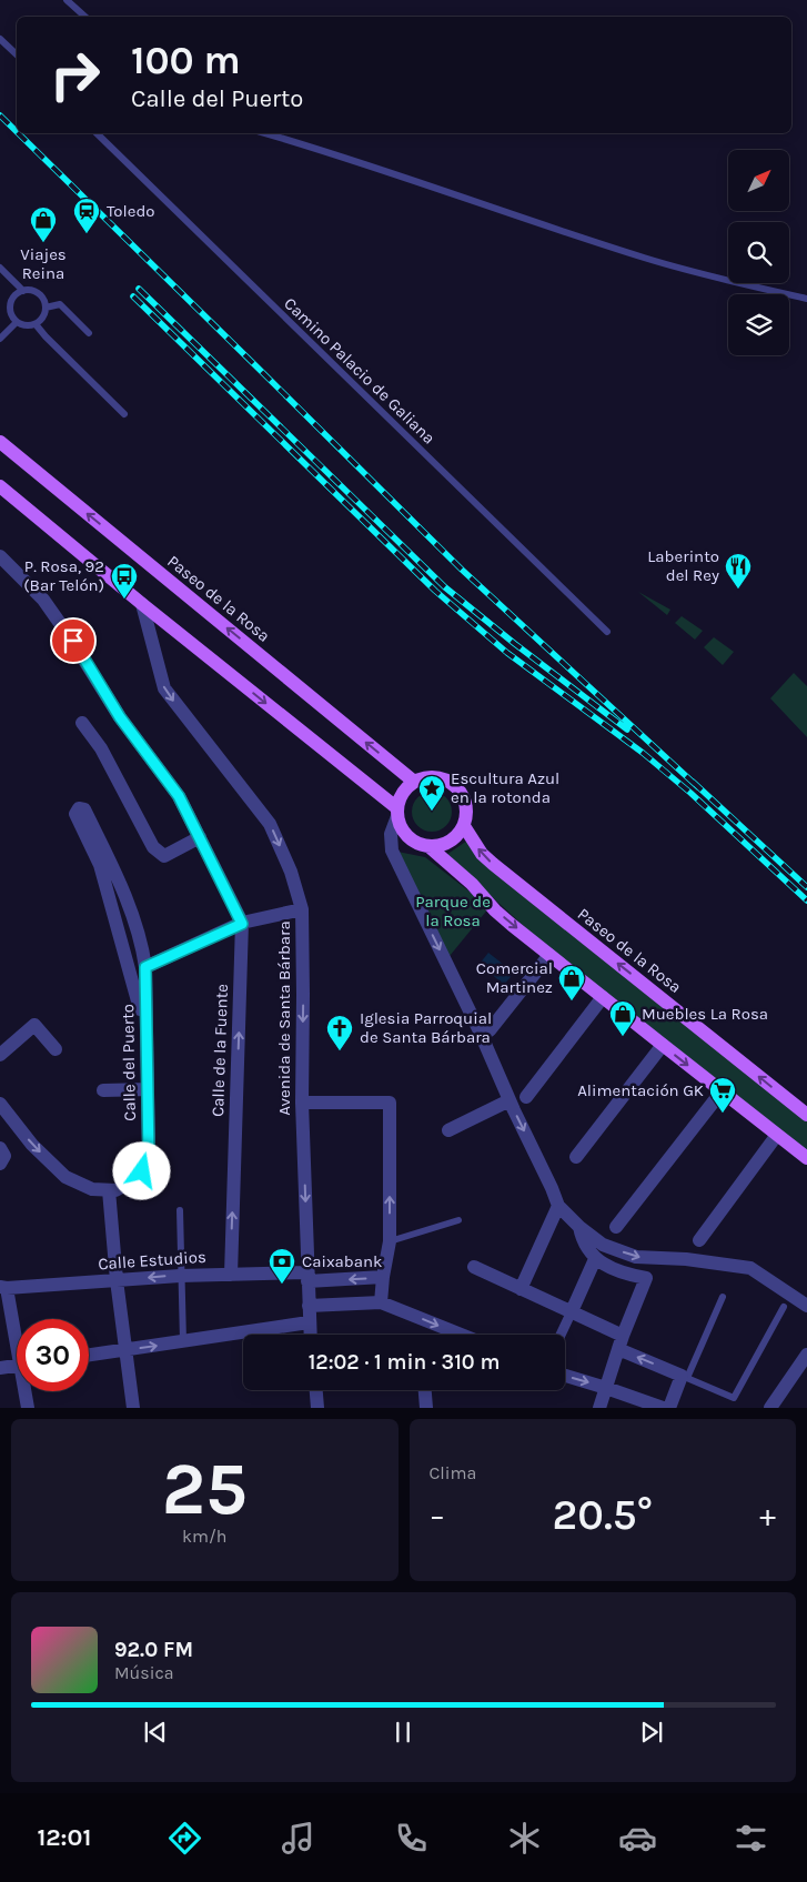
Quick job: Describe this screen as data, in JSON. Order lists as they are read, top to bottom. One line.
{"streets":{"main road":["Paseo de la Rosa"],"street":["Avenida de Santa Bárbara","Calle de la Fuente","Calle del Puerto","Calle Estudios"],"lane":["Camino Palacio de Galiana"]},"crossings":[["Avenida de Santa Bárbara","Calle Estudios"],["Calle de la Fuente","Calle Estudios"]],"one_way":["Avenida de Santa Bárbara","Calle de la Fuente"],"parks":["Parque de la Rosa"],"places":{"station":["Toledo"],"shop":["Viajes Reina","Comercial Martinez","Muebles La Rosa"],"restaurant":["Laberinto del Rey"],"bus stop":["P. Rosa, 92 (Bar Telón)"],"place":["Escultura Azul en la rotonda"],"church":["Iglesia Parroquial de Santa Bárbara"],"supermarket":["Alimentación GK"],"bank":["Caixabank"]},"north":"top right","page":{"turn":["100 m","Calle del Puerto"],"limit":"30","trip":"12:02 · 1 min · 310 m","tile":[["25","km/h"],"Clima"],"heat":["−","20.5°","+"],"song":["92.0 FM","Música"],"tabs":"12:01"}}
